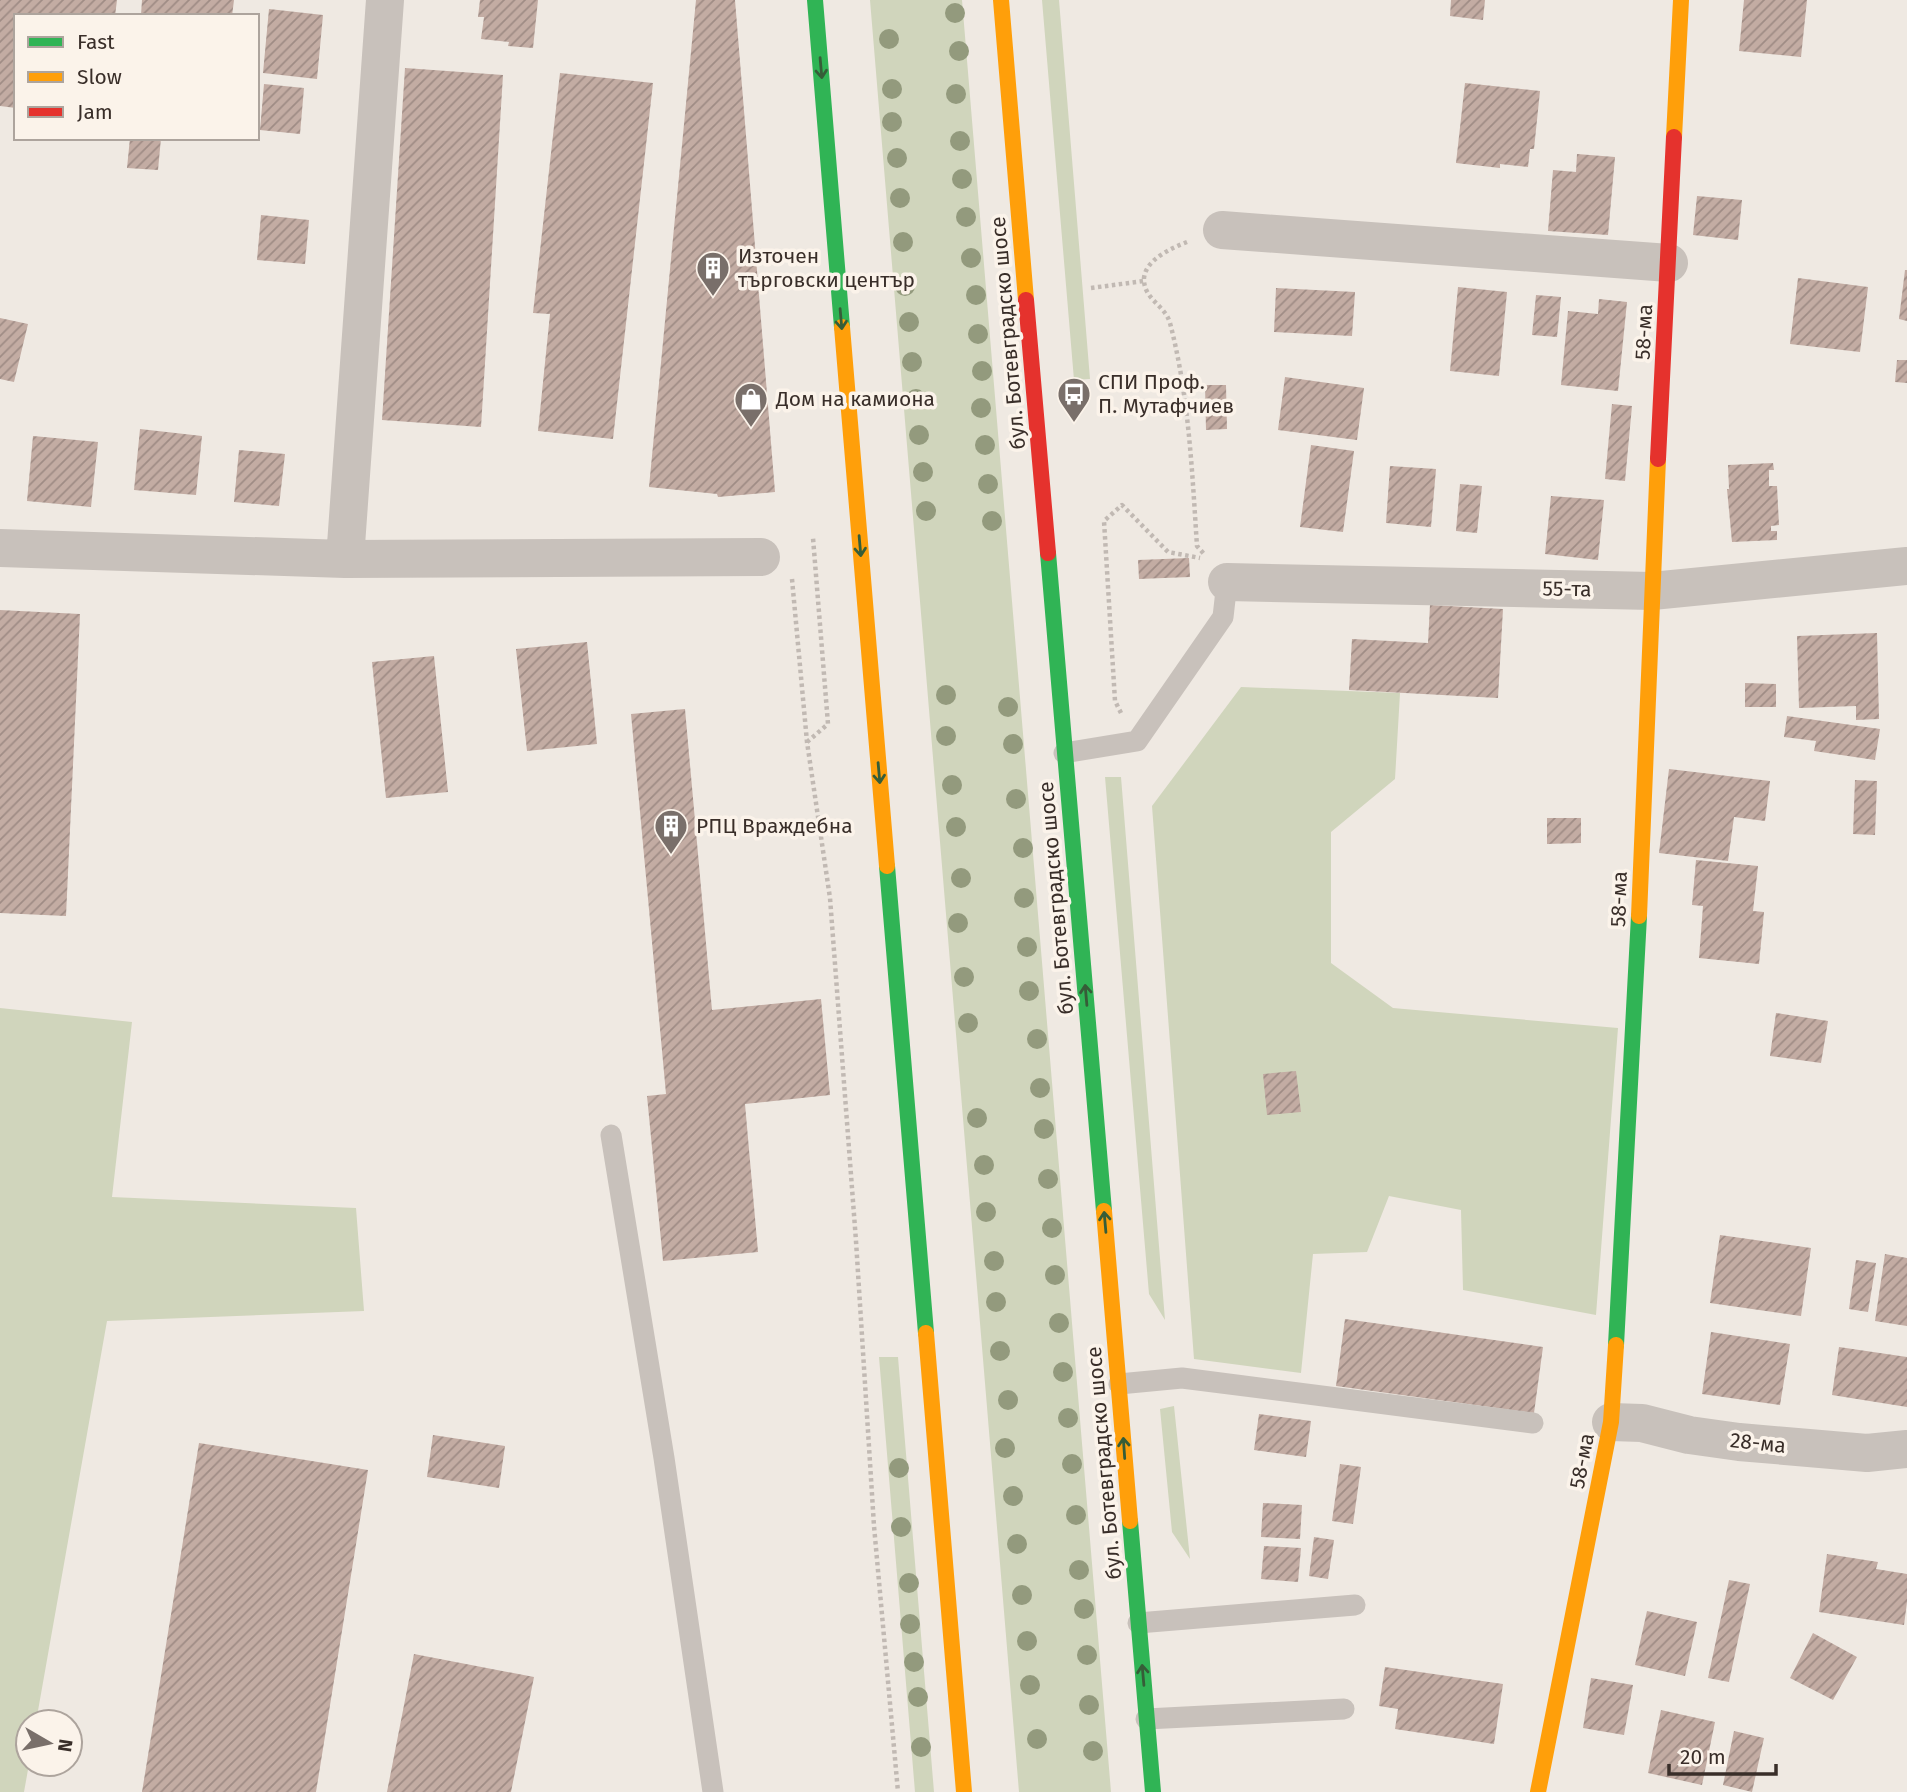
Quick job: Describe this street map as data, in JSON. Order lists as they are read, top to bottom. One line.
{"streets":{"main road":["58-ма","бул. Ботевградско шосе"],"street":["55-та","28-ма"]},"crossings":[["58-ма","55-та"],["58-ма","28-ма"]],"one_way":["бул. Ботевградско шосе"],"places":{"building":["Източен търговски център","РПЦ Враждебна"],"bus stop":["СПИ Проф. П. Мутафчиев"],"shop":["Дом на камиона"]},"legend":["Fast","Slow","Jam"],"scale_bar":"20 m","north":"right"}
